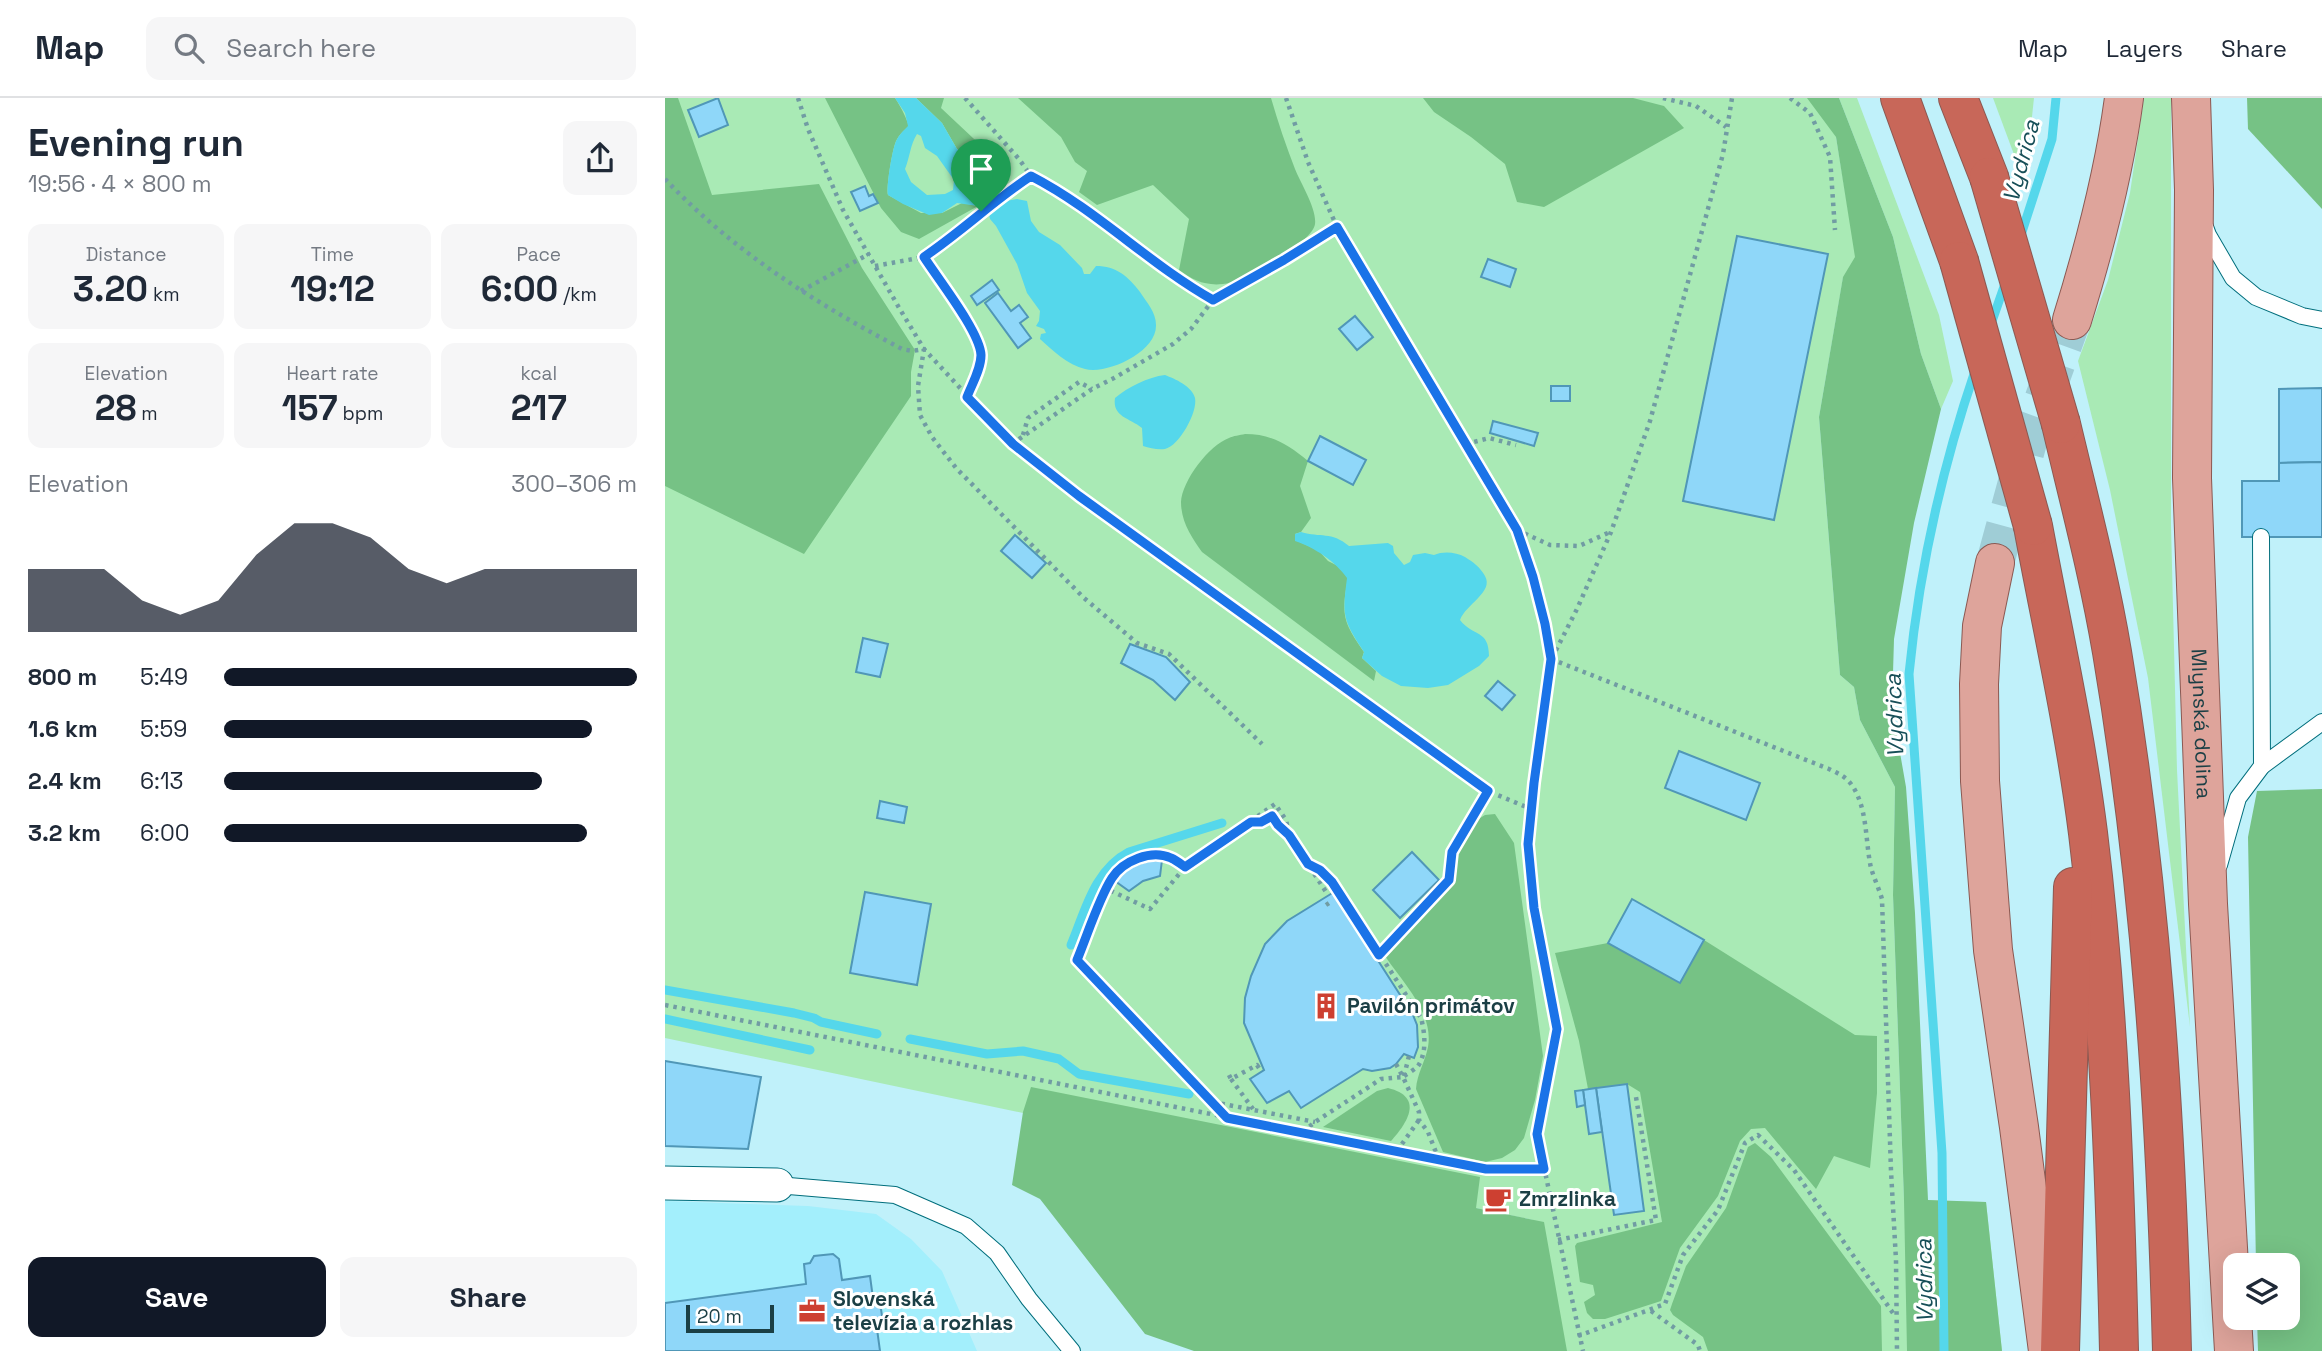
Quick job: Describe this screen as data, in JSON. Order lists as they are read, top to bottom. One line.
{"streets":{"main road":["Mlynská dolina"]},"water":["Vydrica"],"places":{"building":["Pavilón primátov"],"cafe":["Zmrzlinka"],"office":["Slovenská televízia a rozhlas"]},"scale_bar":"20 m","page":{"header":"Map","search":"Search here","nav":["Map","Layers","Share"],"heading":["Evening run","19:56 · 4 × 800 m"],"stats":[["Distance","3.20 km"],["Time","19:12"],["Pace","6:00 /km"],["Elevation","28 m"],["Heart rate","157 bpm"],["kcal","217"]],"chart":["Elevation","300–306 m"],"list":[{"name":"800 m","note":"5:49"},{"name":"1.6 km","note":"5:59"},{"name":"2.4 km","note":"6:13"},{"name":"3.2 km","note":"6:00"}],"buttons":["Save","Share"],"scale":"20 m"}}
